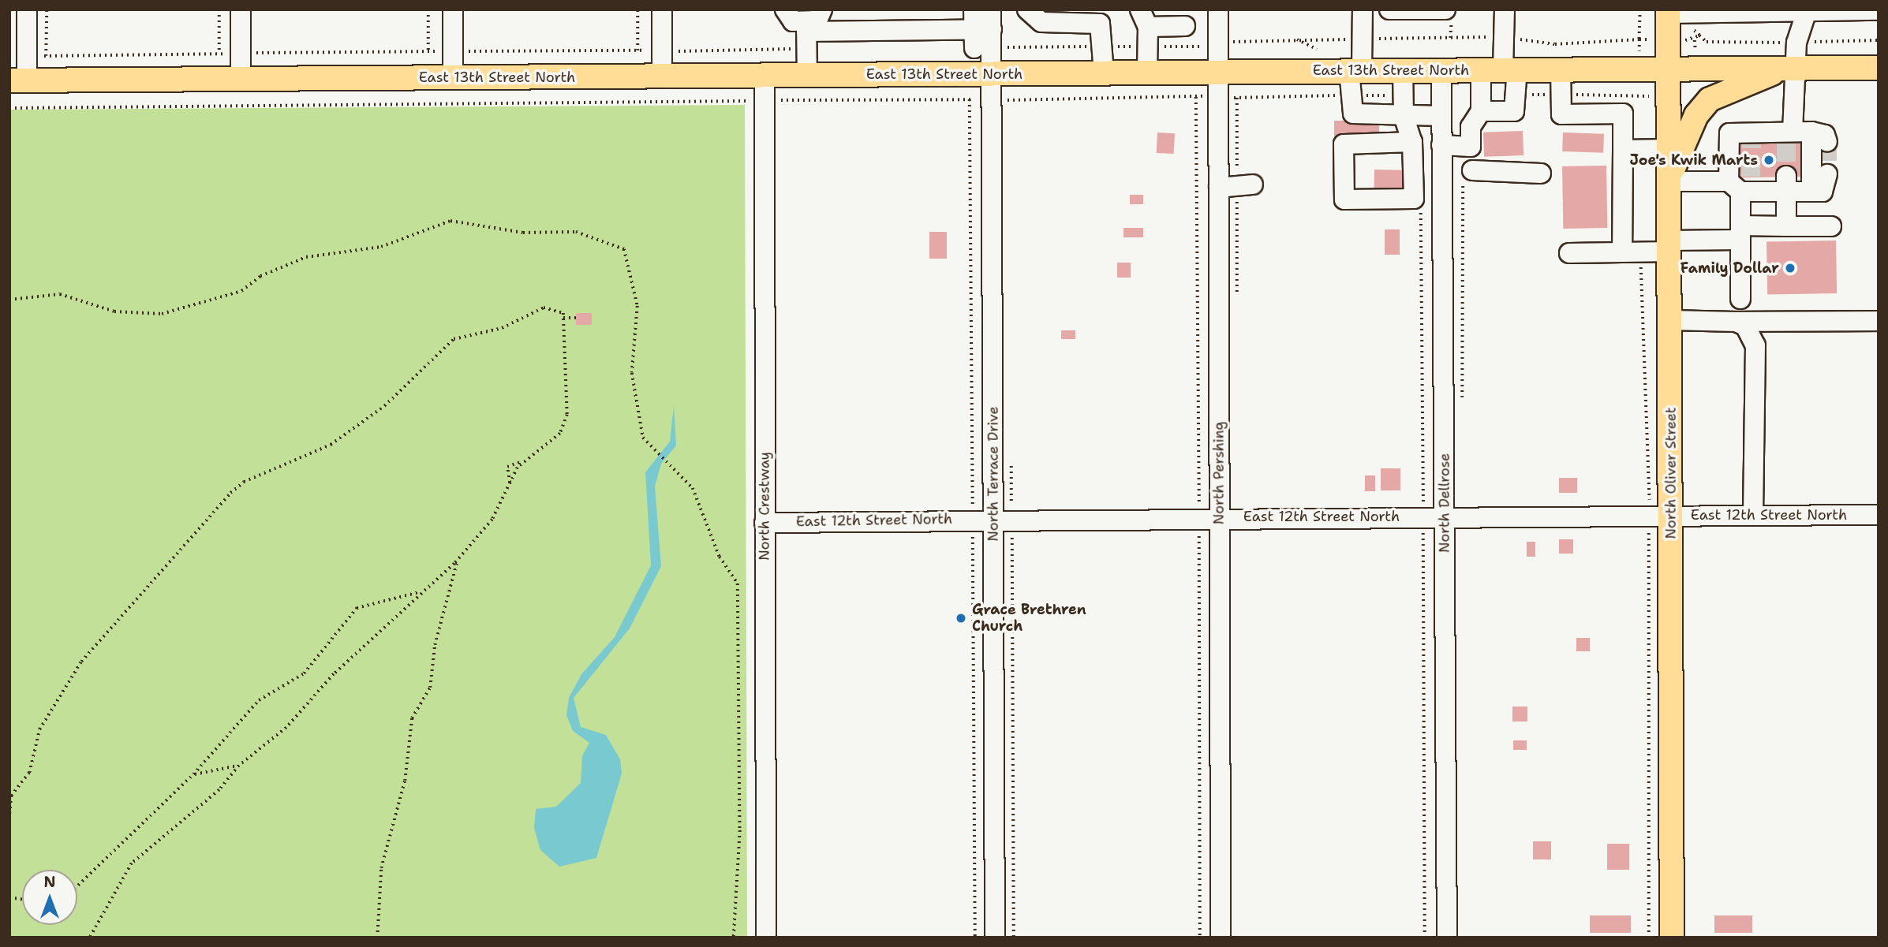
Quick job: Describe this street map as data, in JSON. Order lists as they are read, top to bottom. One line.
{"streets":{"main road":["East 13th Street North","North Oliver Street"],"street":["North Pershing","North Terrace Drive","North Dellrose","North Crestway","East 12th Street North"]},"crossings":[["East 13th Street North","North Pershing"],["East 13th Street North","North Oliver Street"],["East 13th Street North","North Terrace Drive"],["East 13th Street North","North Dellrose"],["East 13th Street North","North Crestway"],["North Pershing","East 12th Street North"],["North Oliver Street","East 12th Street North"],["North Terrace Drive","East 12th Street North"],["North Dellrose","East 12th Street North"],["North Crestway","East 12th Street North"]],"places":["Joe's Kwik Marts","Family Dollar","Grace Brethren Church"],"north":"top"}
